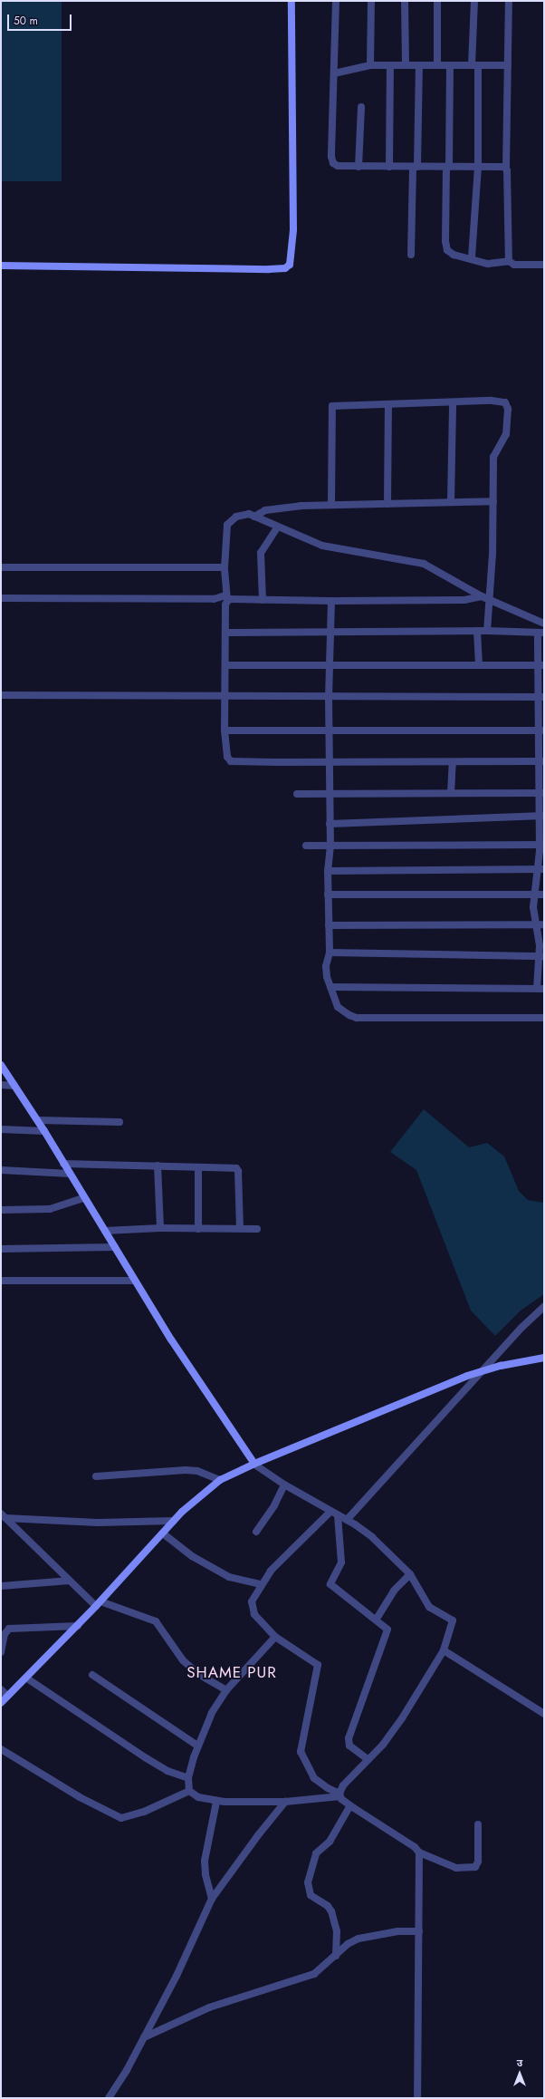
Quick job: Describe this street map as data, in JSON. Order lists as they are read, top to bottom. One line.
{"districts":["SHAME PUR"],"scale_bar":"50 m","north":"top"}
